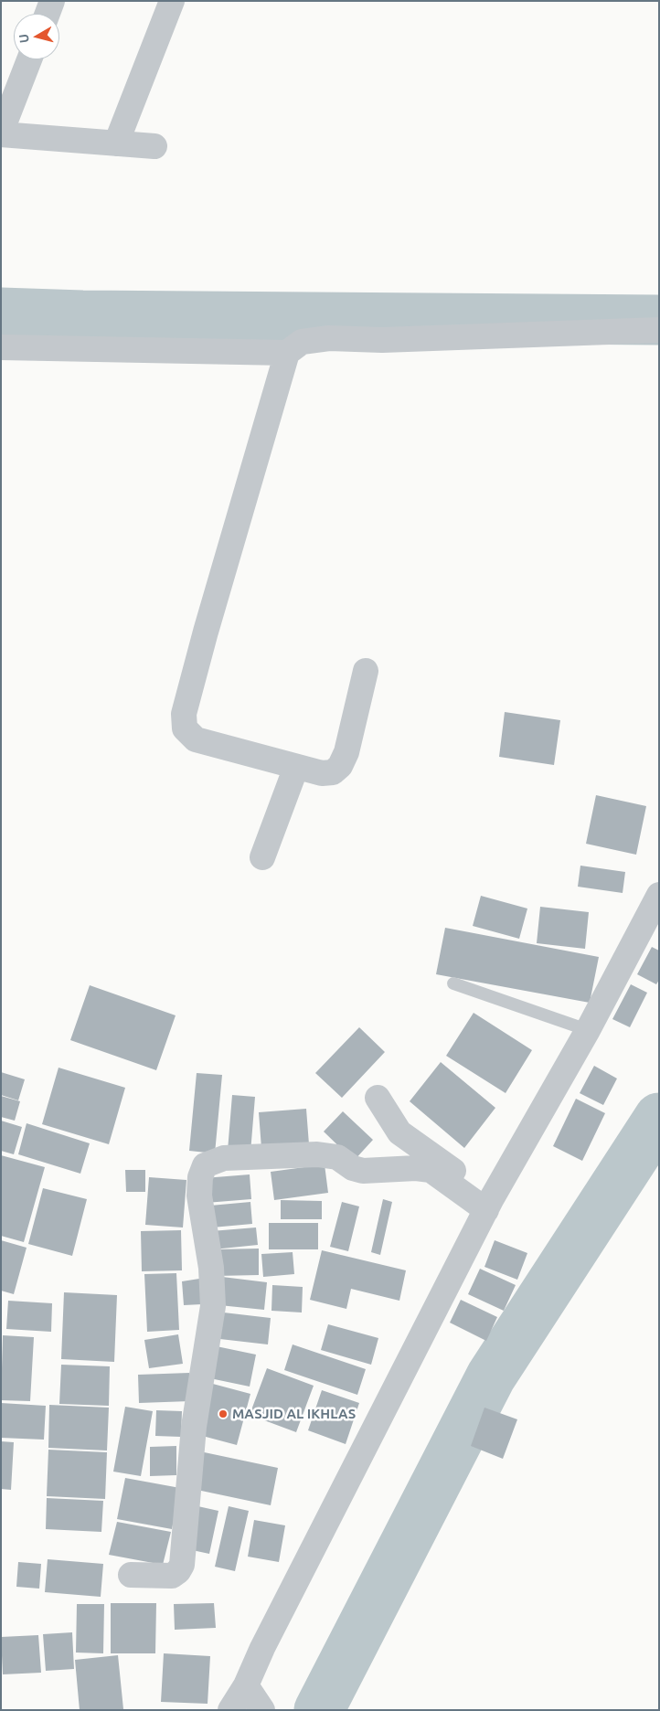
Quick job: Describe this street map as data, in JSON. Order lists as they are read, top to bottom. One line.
{"places":["MASJID AL IKHLAS"],"north":"left"}
